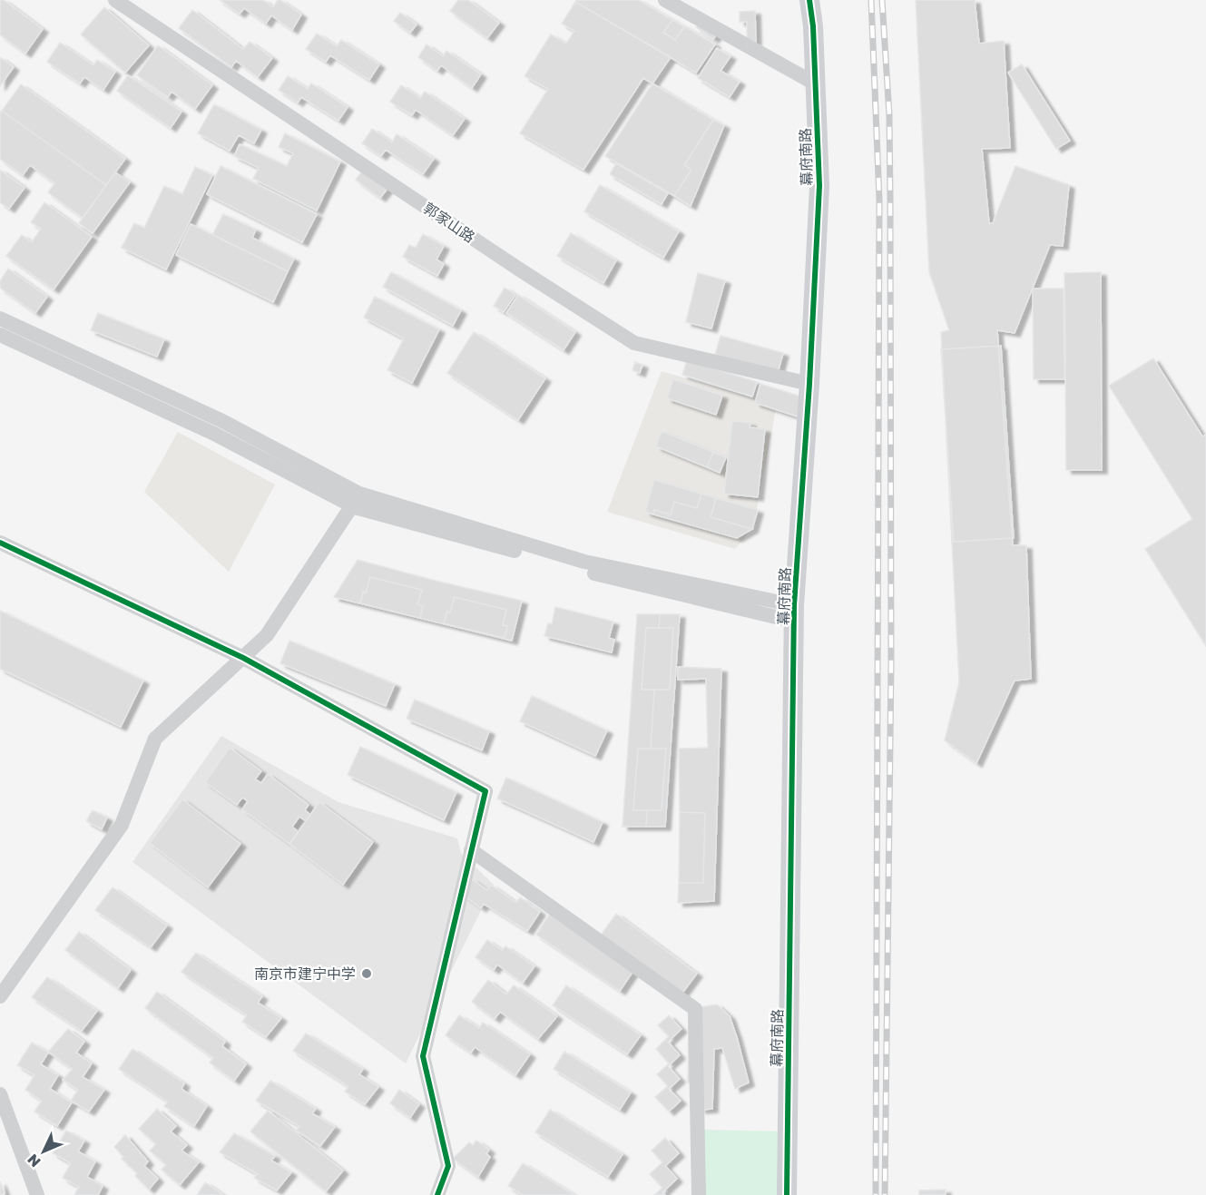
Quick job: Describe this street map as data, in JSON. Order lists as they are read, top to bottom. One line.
{"streets":{"street":["幕府南路","郭家山路"]},"crossings":[["幕府南路","郭家山路"]],"places":["南京市建宁中学"],"north":"bottom left"}
